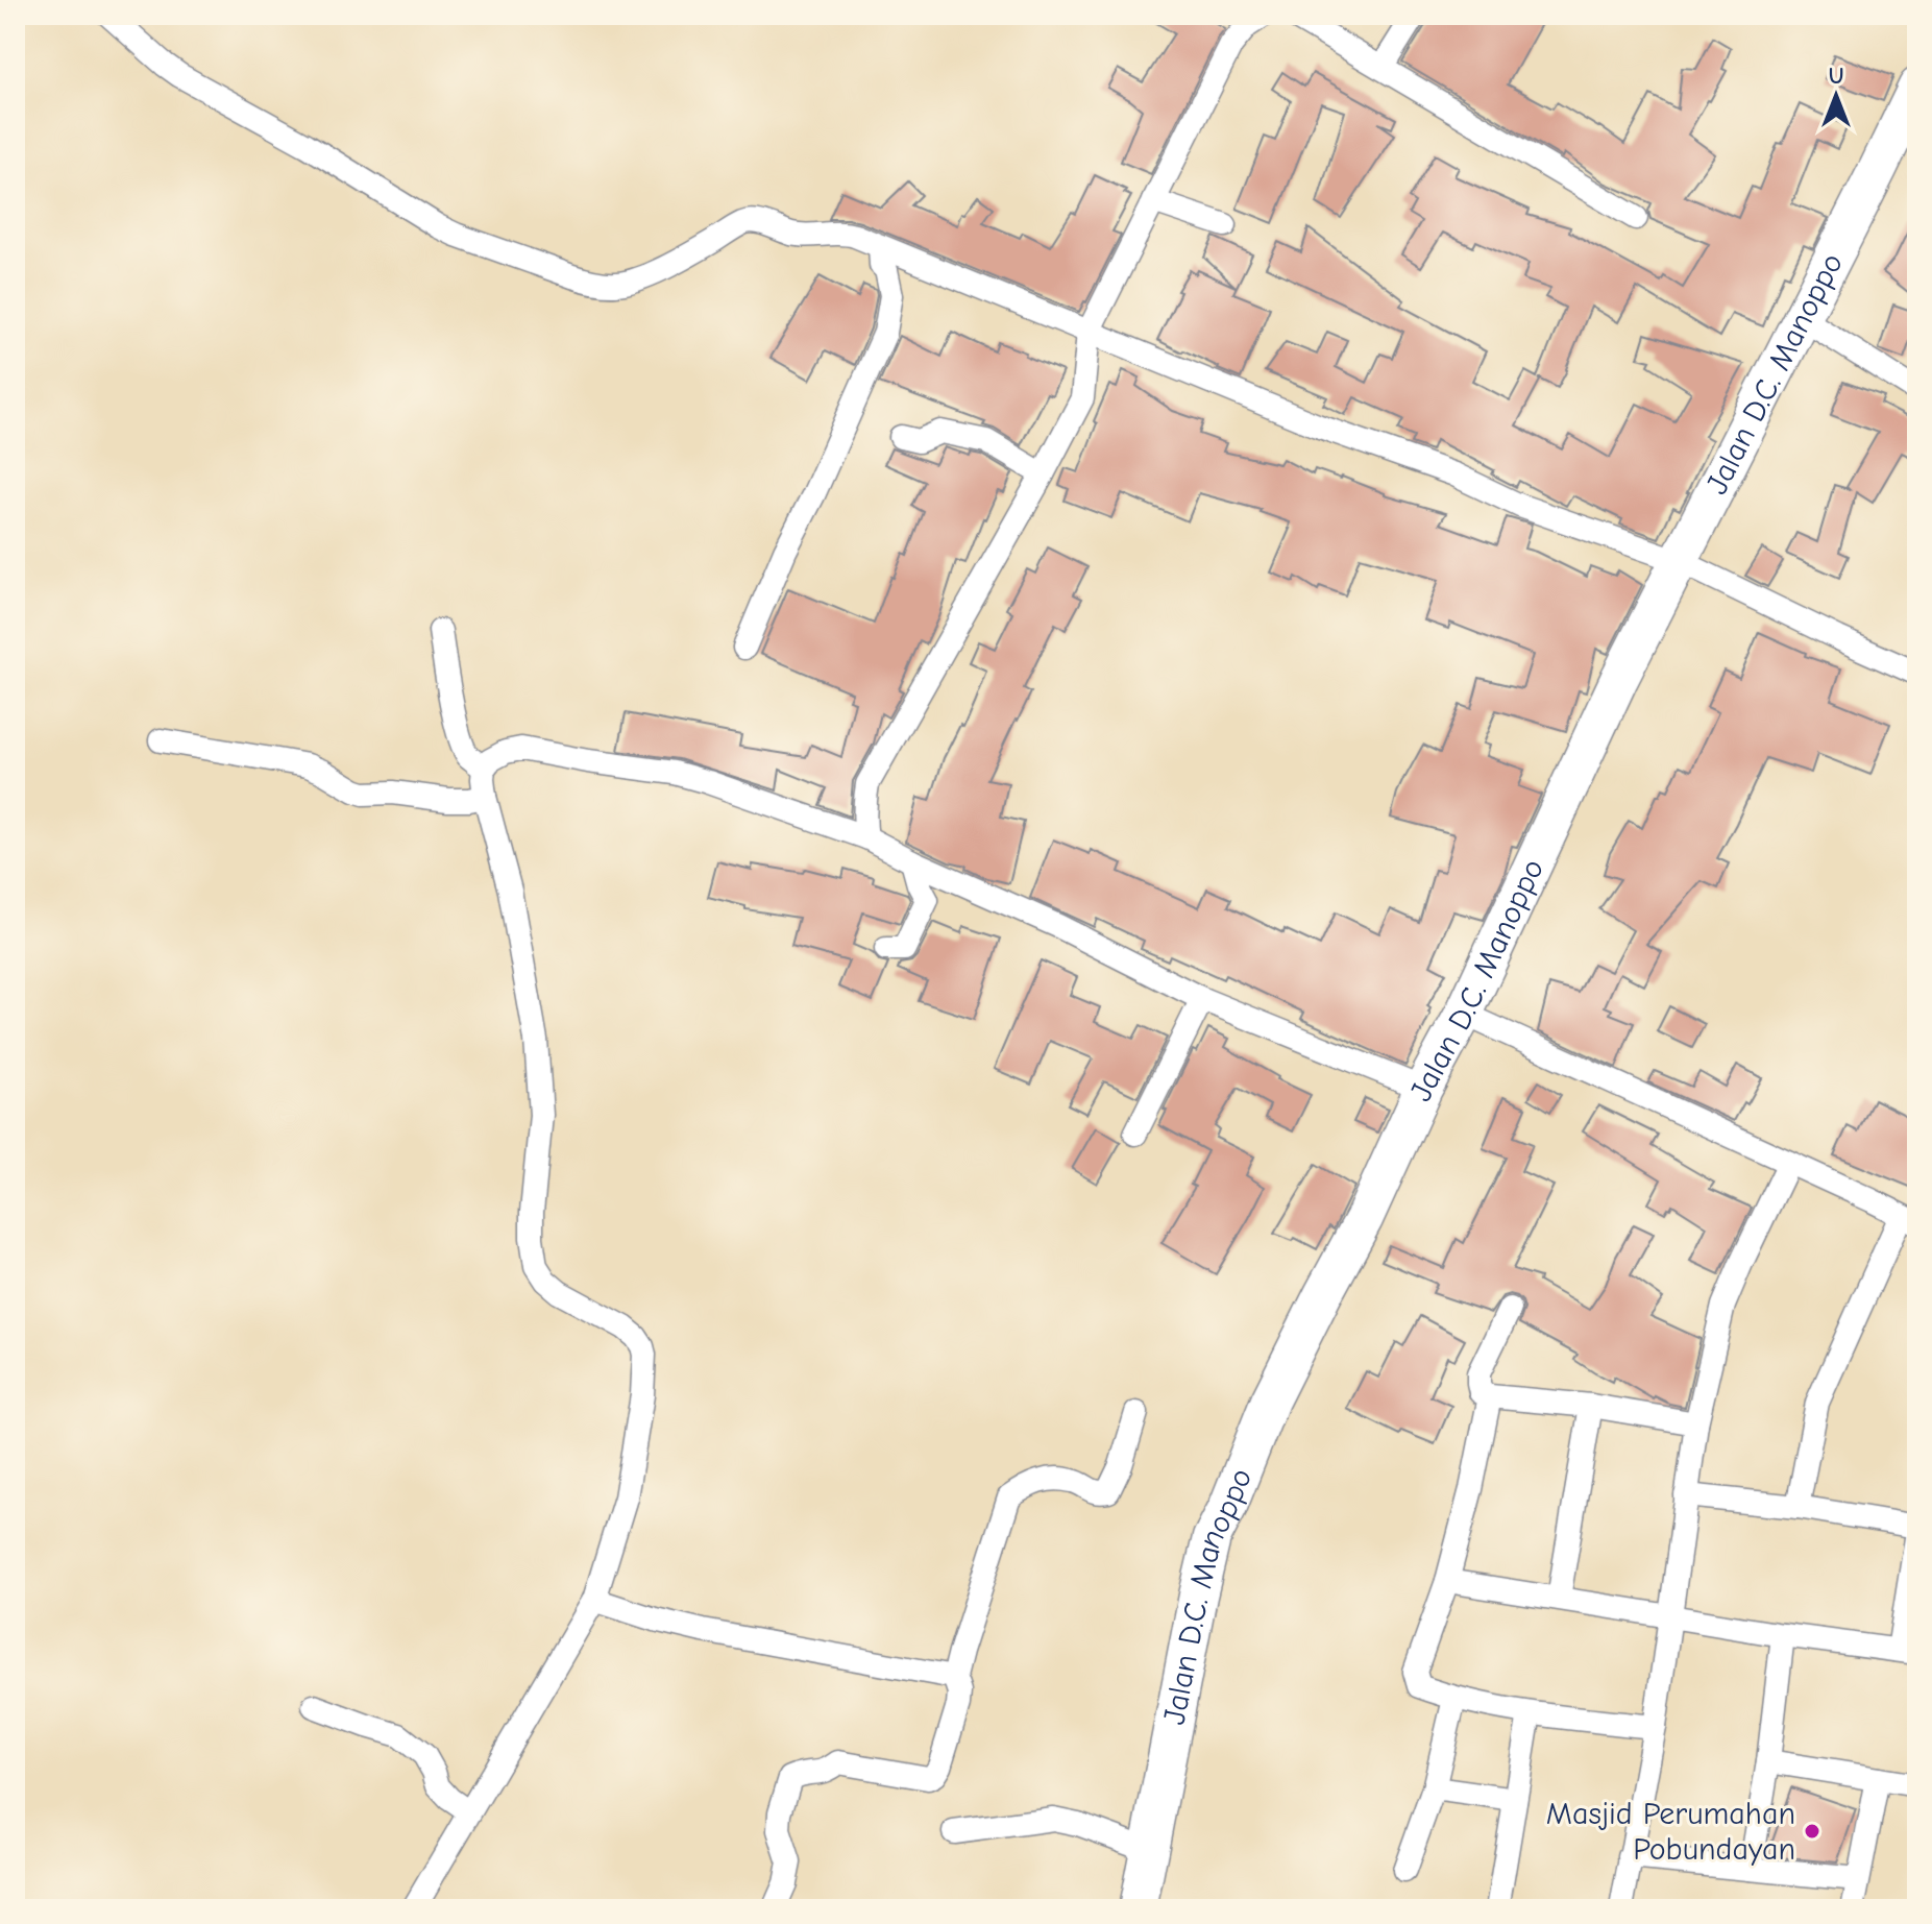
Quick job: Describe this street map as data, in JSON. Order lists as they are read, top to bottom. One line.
{"streets":{"highway":["Jalan D.C. Manoppo"]},"places":["Masjid Perumahan Pobundayan"],"north":"top"}
